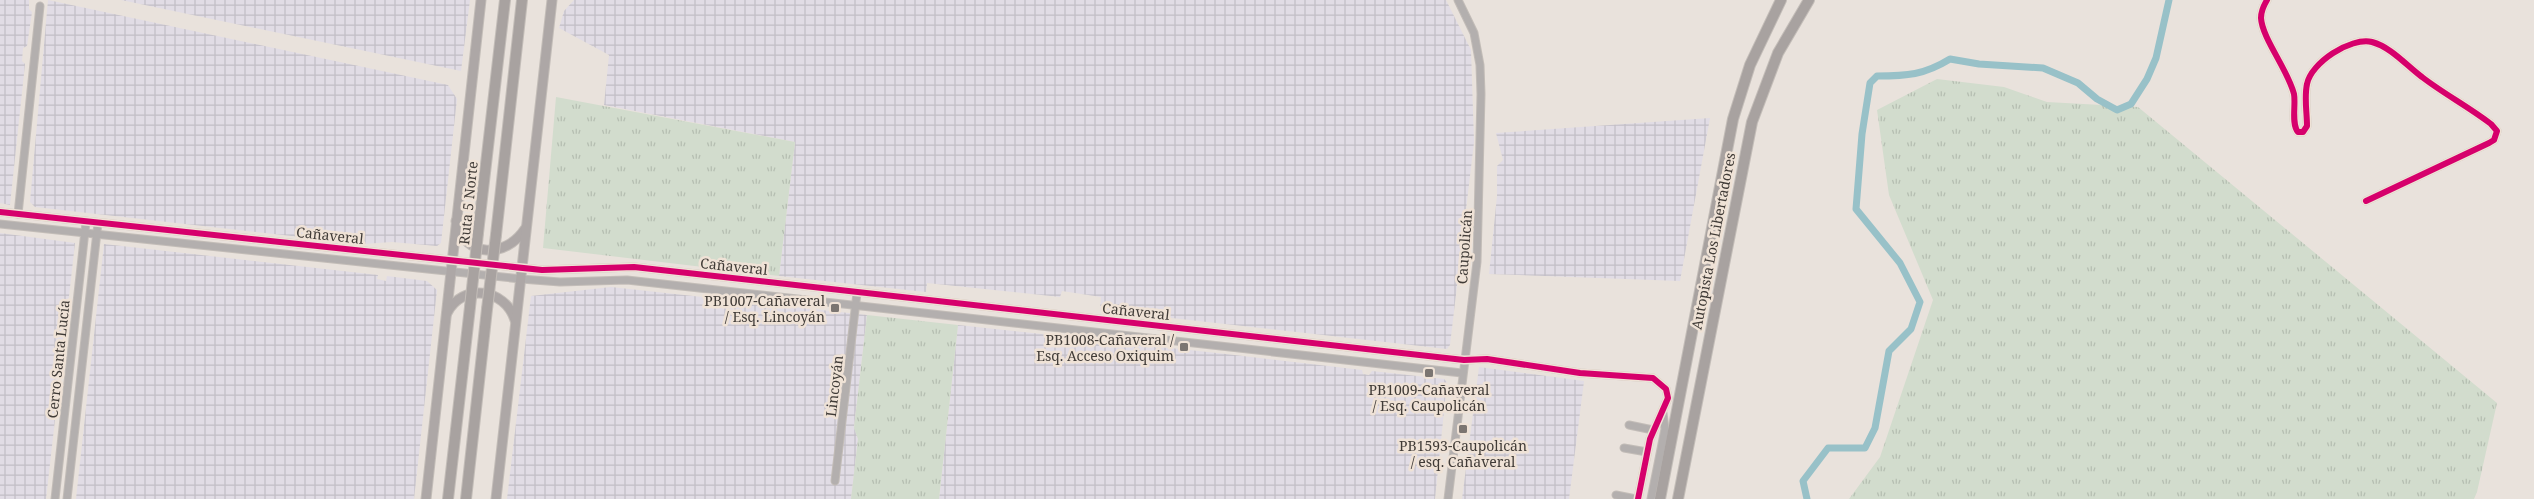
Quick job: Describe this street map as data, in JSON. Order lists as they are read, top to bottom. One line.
{"streets":{"highway":["Ruta 5 Norte","Autopista Los Libertadores"],"street":["Cañaveral","Caupolicán","Cerro Santa Lucía","Lincoyán"]},"crossings":[["Cañaveral","Caupolicán"],["Cañaveral","Cerro Santa Lucía"],["Cañaveral","Lincoyán"]],"places":{"transit":["PB1007-Cañaveral / Esq. Lincoyán","PB1008-Cañaveral / Esq. Acceso Oxiquim","PB1009-Cañaveral / Esq. Caupolicán","PB1593-Caupolicán / esq. Cañaveral"]}}
